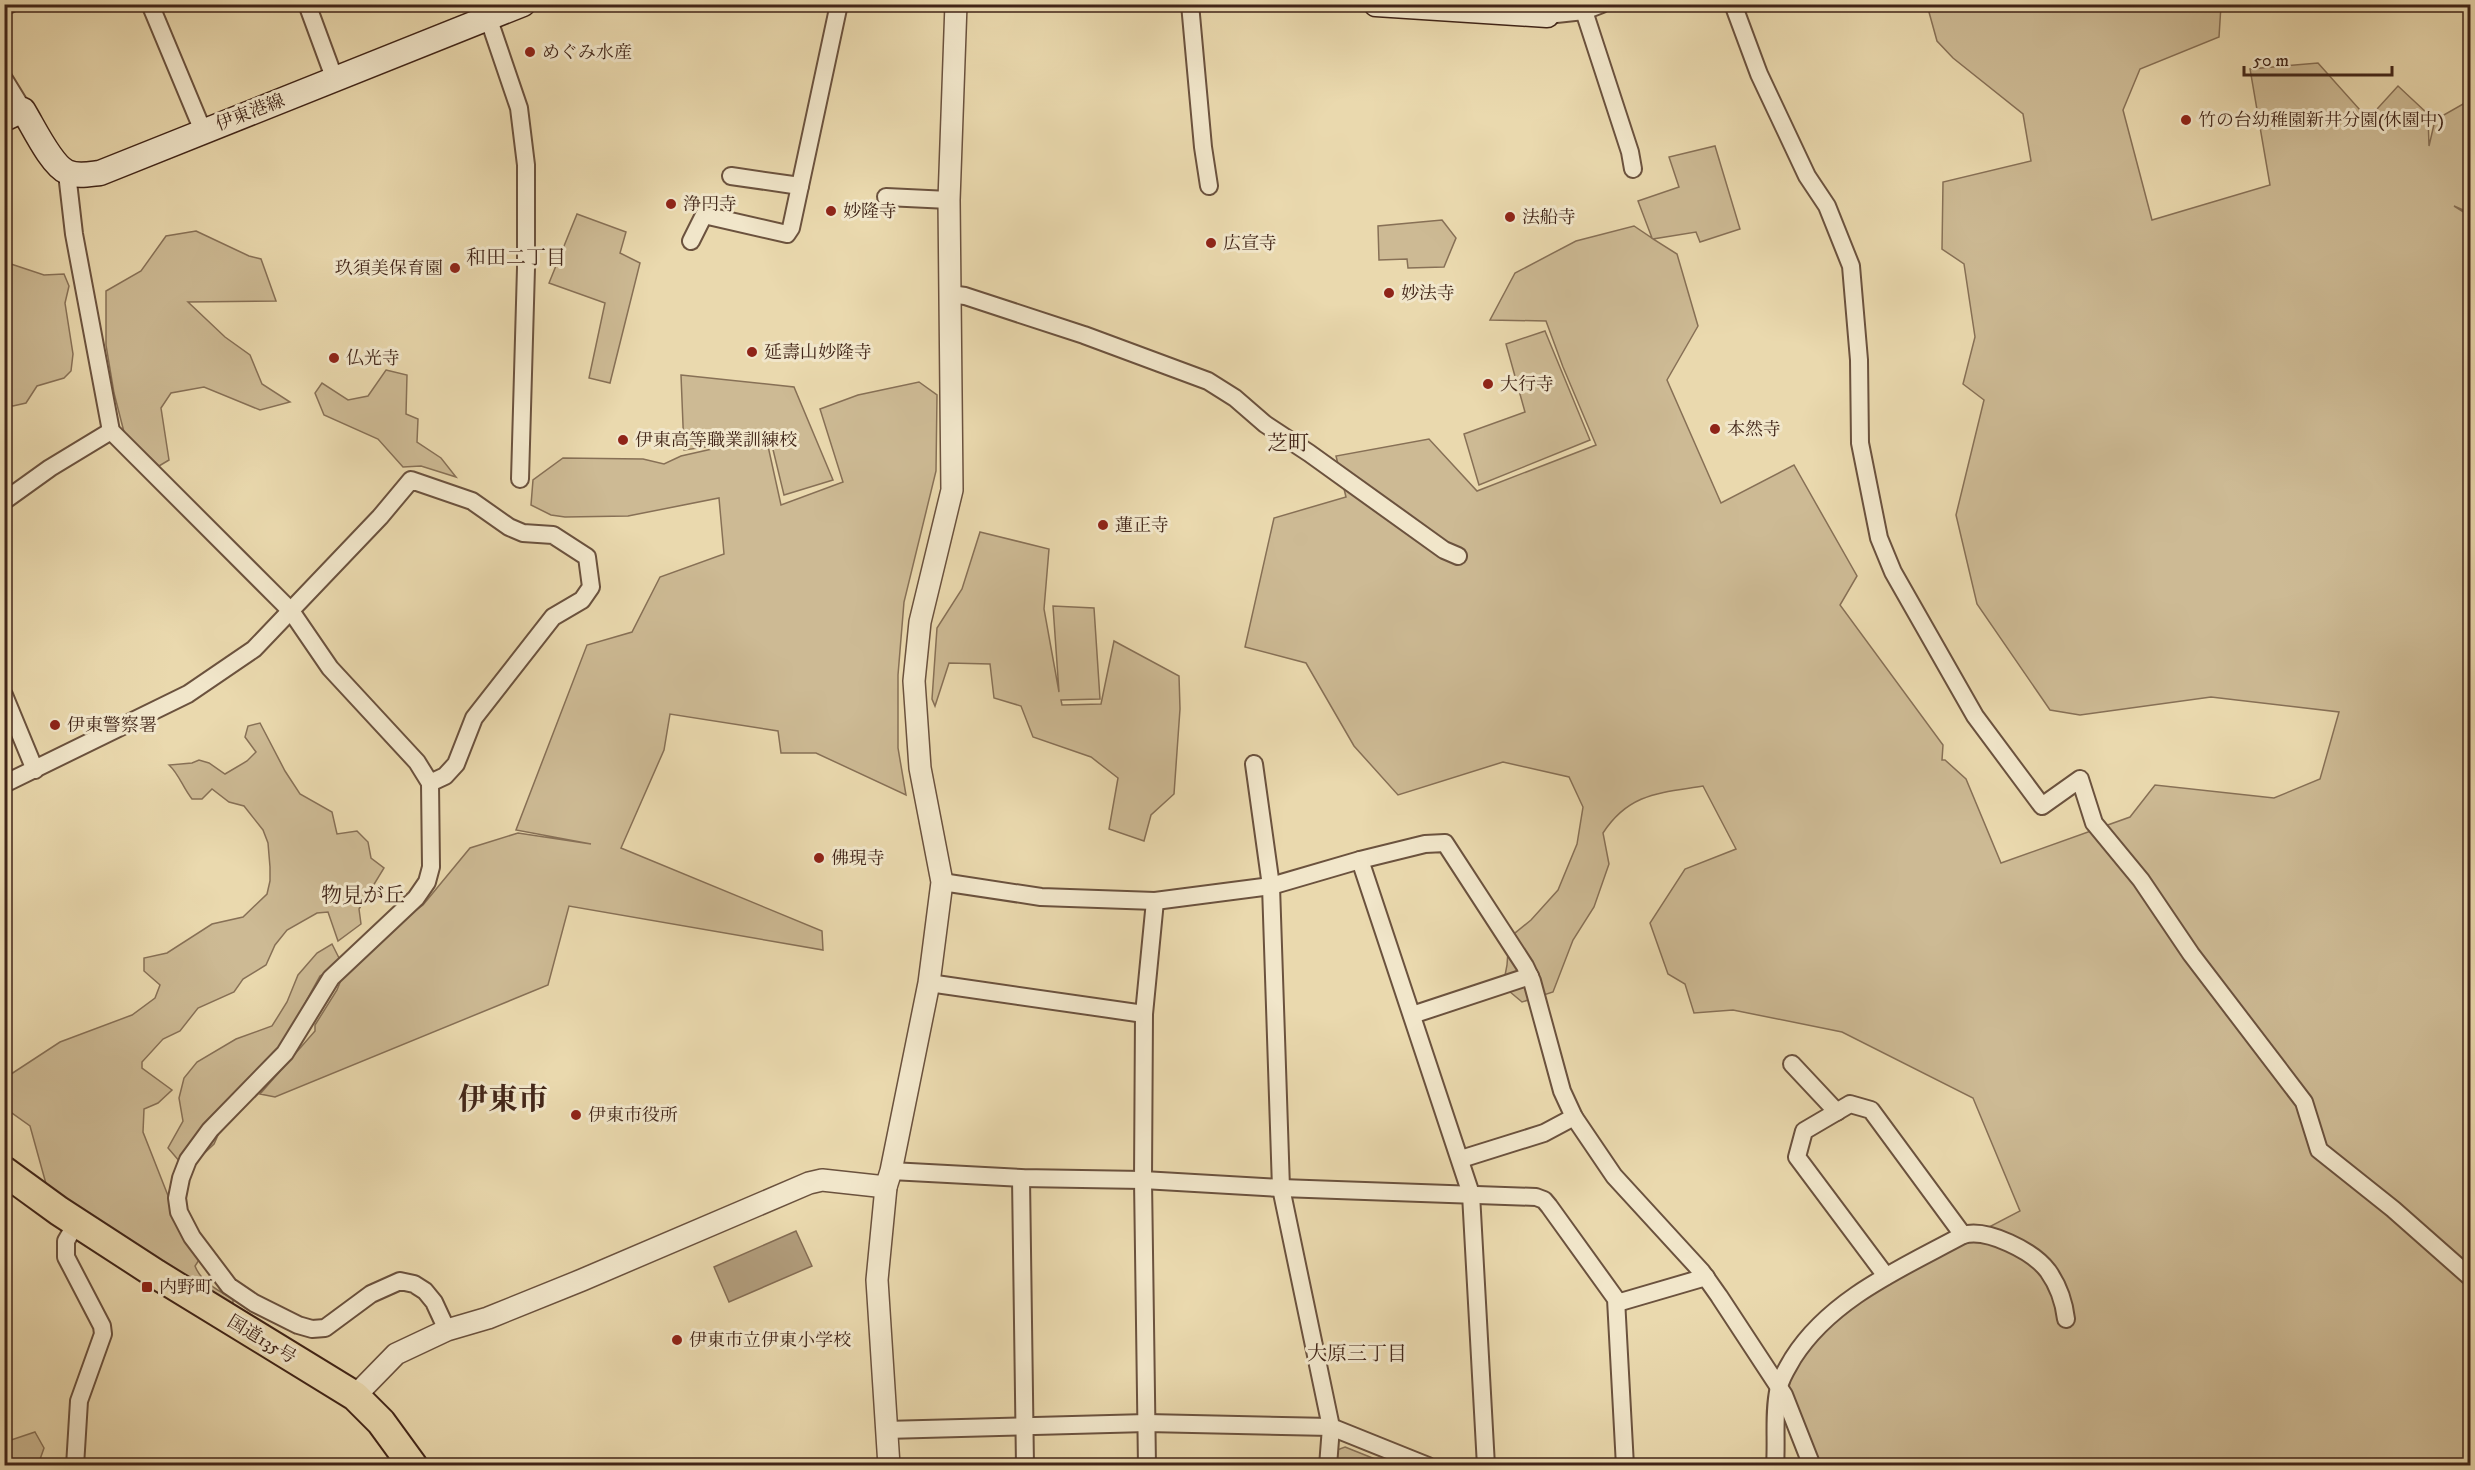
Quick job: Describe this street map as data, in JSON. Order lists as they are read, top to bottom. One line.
{"streets":{"highway":["国道135号"],"main road":["伊東港線"]},"districts":["和田二丁目","芝町","物見が丘","伊東市","大原三丁目"],"places":{"other":["めぐみ水産","竹の台幼稚園新井分園(休園中)","浄円寺","妙隆寺","法船寺","広宣寺","玖須美保育園","妙法寺","延壽山妙隆寺","仏光寺","大行寺","本然寺","伊東高等職業訓練校","蓮正寺","伊東警察署","佛現寺","伊東市役所","伊東市立伊東小学校"],"transit":["内野町"]},"scale_bar":"50 m"}
